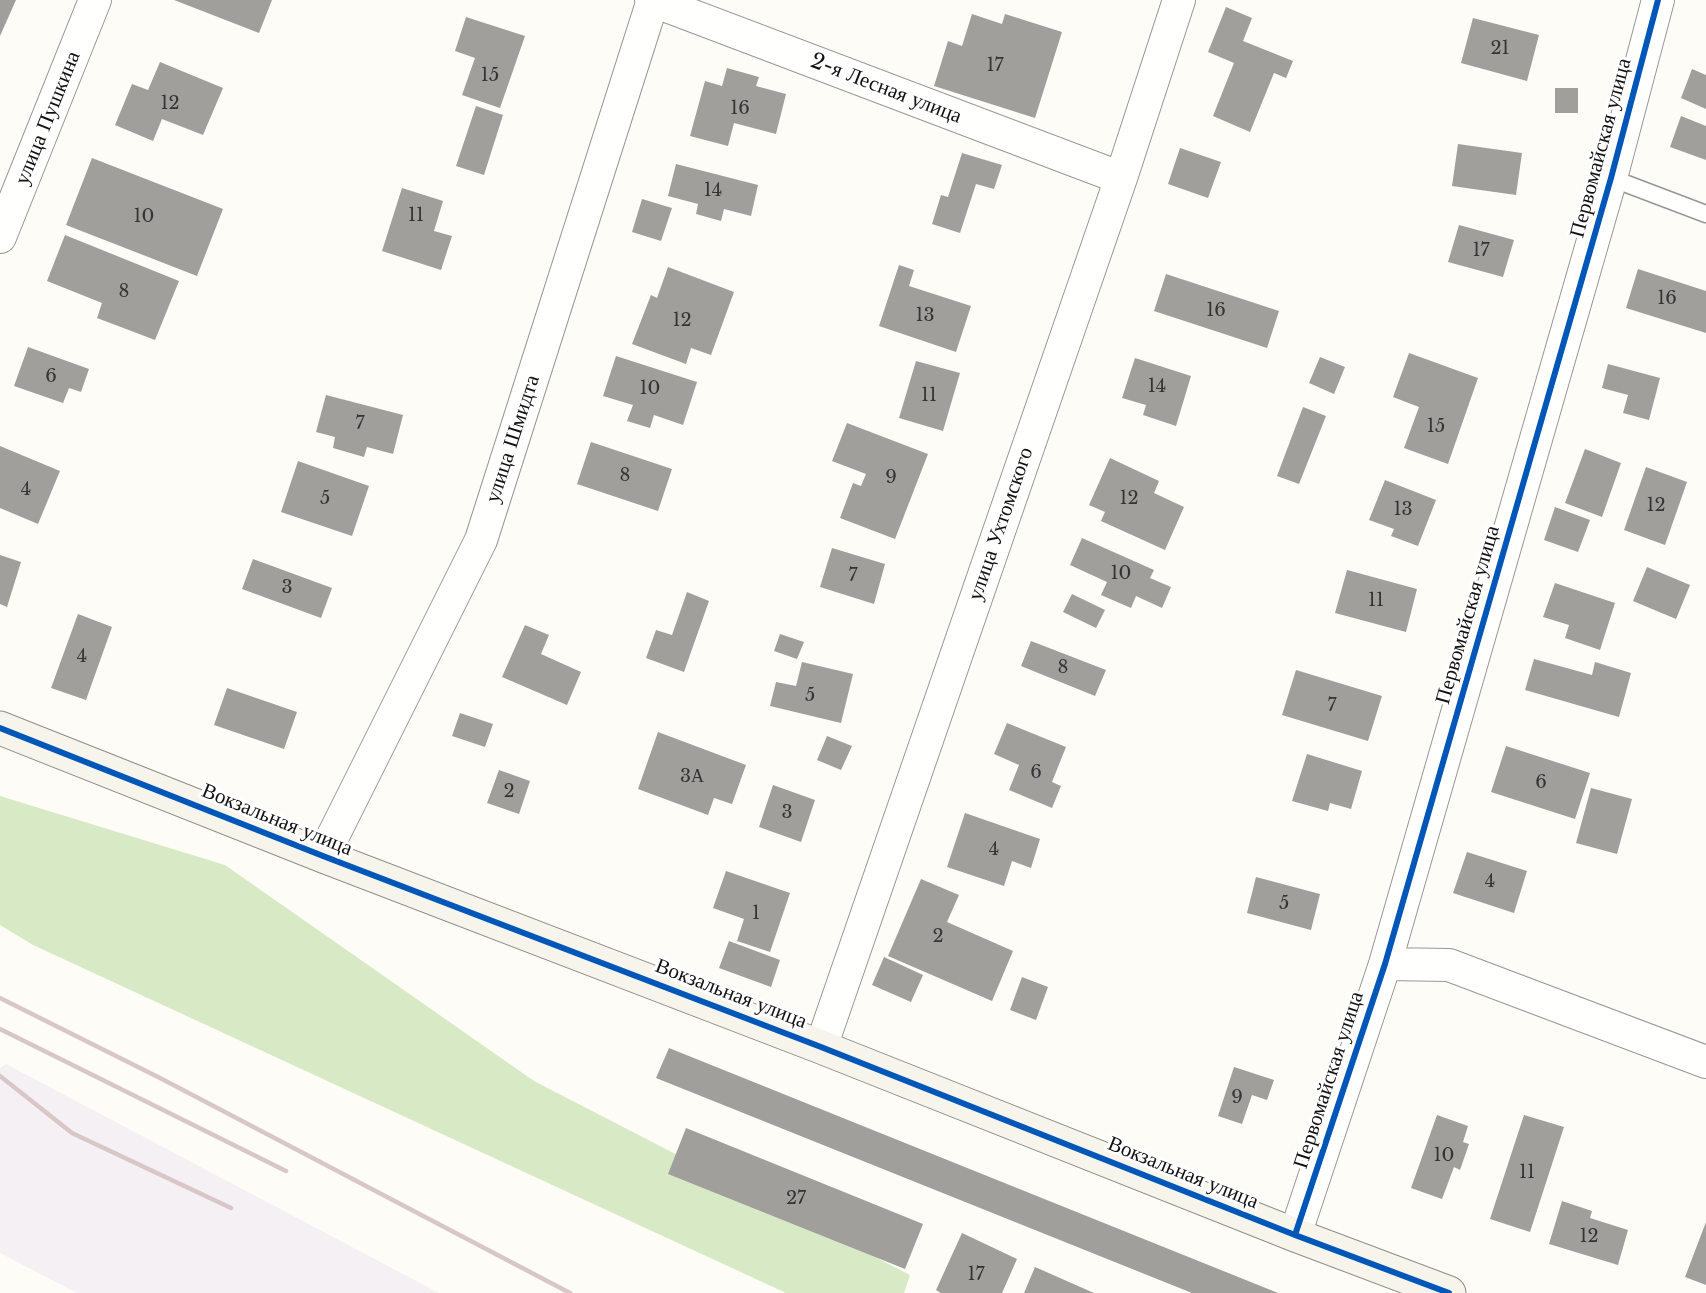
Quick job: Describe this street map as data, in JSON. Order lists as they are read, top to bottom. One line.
{"streets":{"street":["2-я Лесная улица","улица Пушкина","Первомайская улица","улица Шмидта","улица Ухтомского","Вокзальная улица"]},"crossings":[["2-я Лесная улица","улица Шмидта"],["2-я Лесная улица","улица Ухтомского"],["Первомайская улица","Вокзальная улица"],["улица Шмидта","Вокзальная улица"],["улица Ухтомского","Вокзальная улица"]],"house_numbers":["21","17","15","12","16","14","11","10","17","8","16","16","13","12","6","14","10","11","7","15","8","9","4","5","12","12","13","10","7","3","11","4","8","5","7","6","3А","6","2","3","4","4","5","1","2","9","10","11","27","12","17"]}
